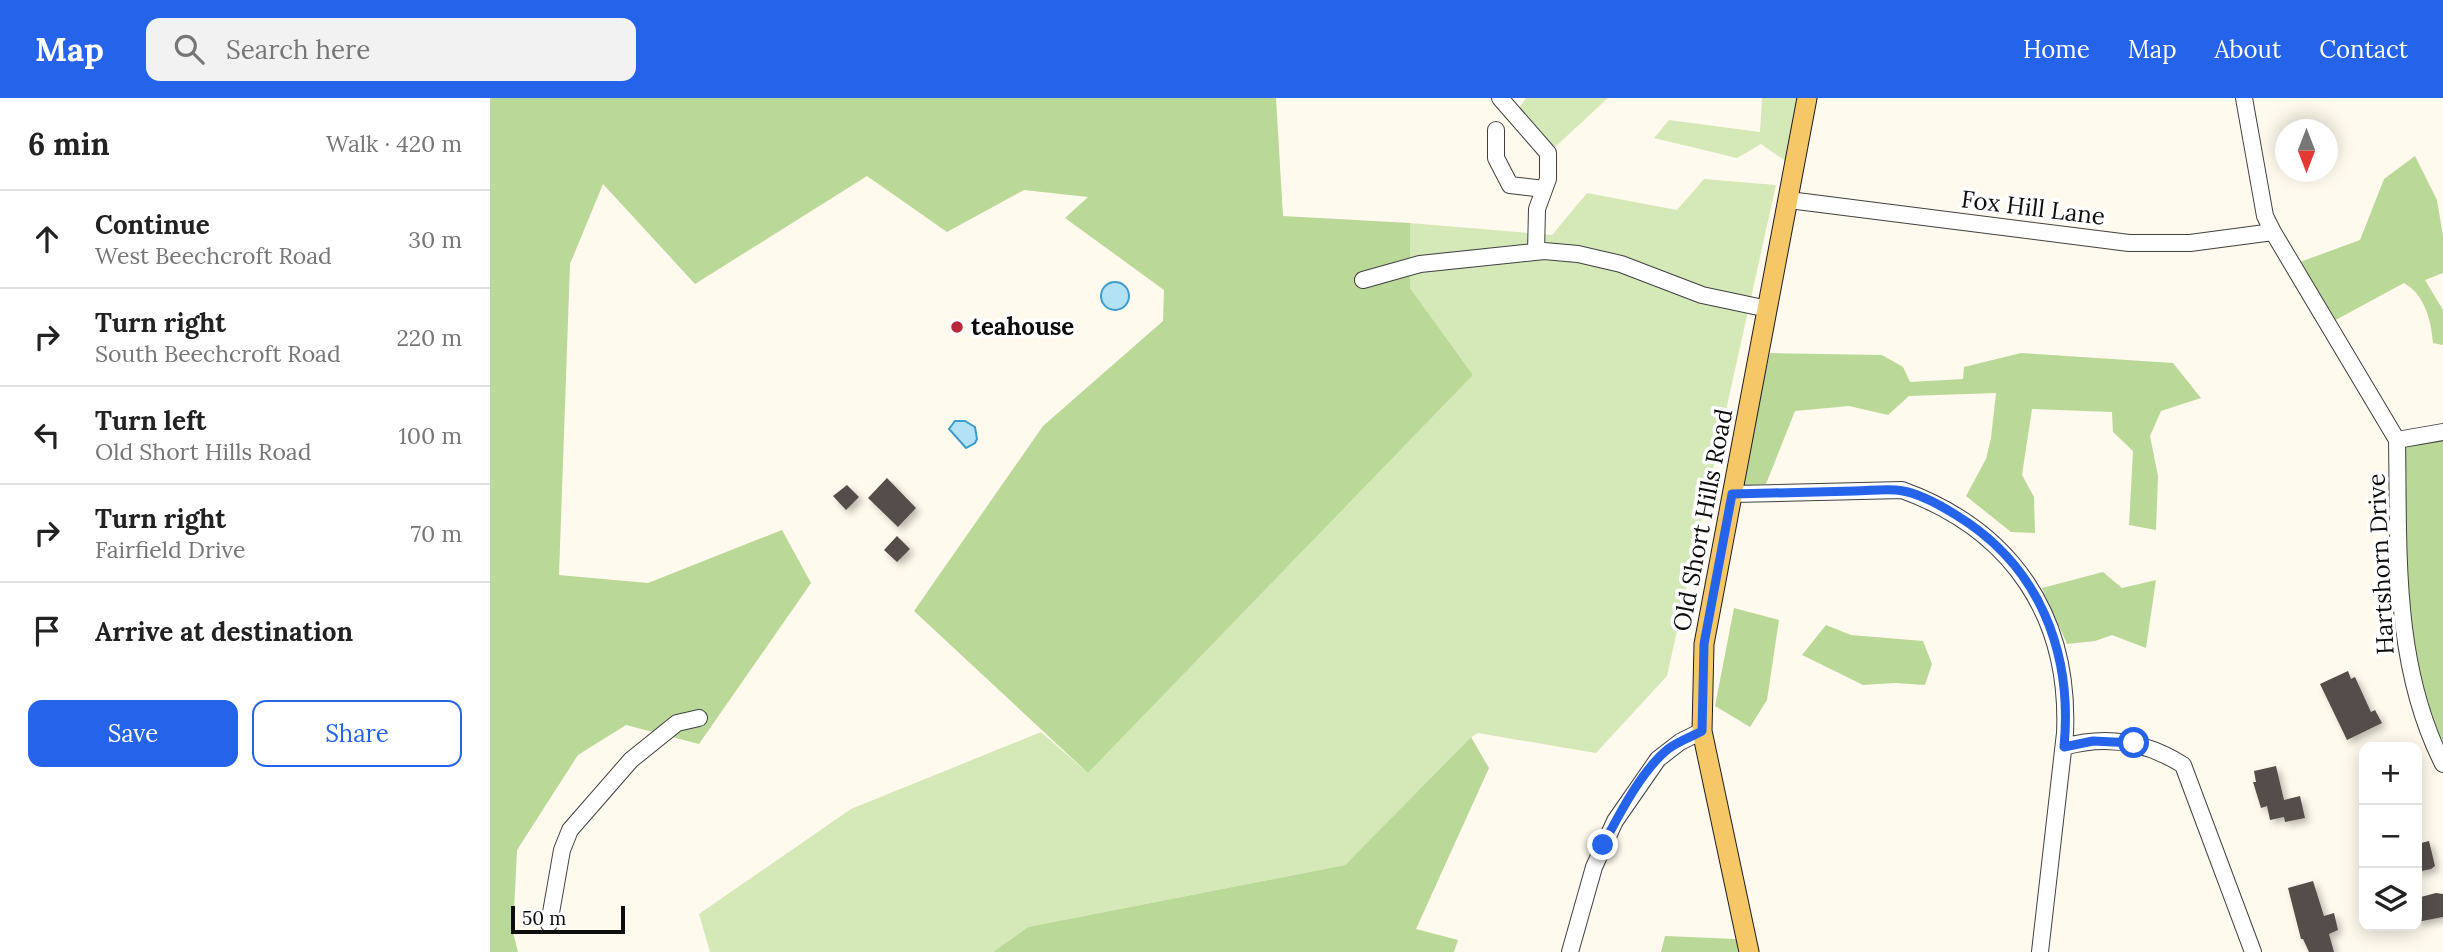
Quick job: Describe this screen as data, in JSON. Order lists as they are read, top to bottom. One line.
{"streets":{"main road":["Old Short Hills Road"],"street":["Fox Hill Lane","Hartshorn Drive"]},"crossings":[["Fox Hill Lane","Old Short Hills Road"]],"places":["teahouse"],"scale_bar":"50 m","north":"bottom","page":{"header":"Map","search":"Search here","nav":["Home","Map","About","Contact"],"heading":["6 min","Walk · 420 m"],"list":[["Continue","West Beechcroft Road","30 m"],["Turn right","South Beechcroft Road","220 m"],["Turn left","Old Short Hills Road","100 m"],["Turn right","Fairfield Drive","70 m"],"Arrive at destination"],"buttons":["Save","Share"],"map_buttons":["+","−"],"scale":"50 m"}}
